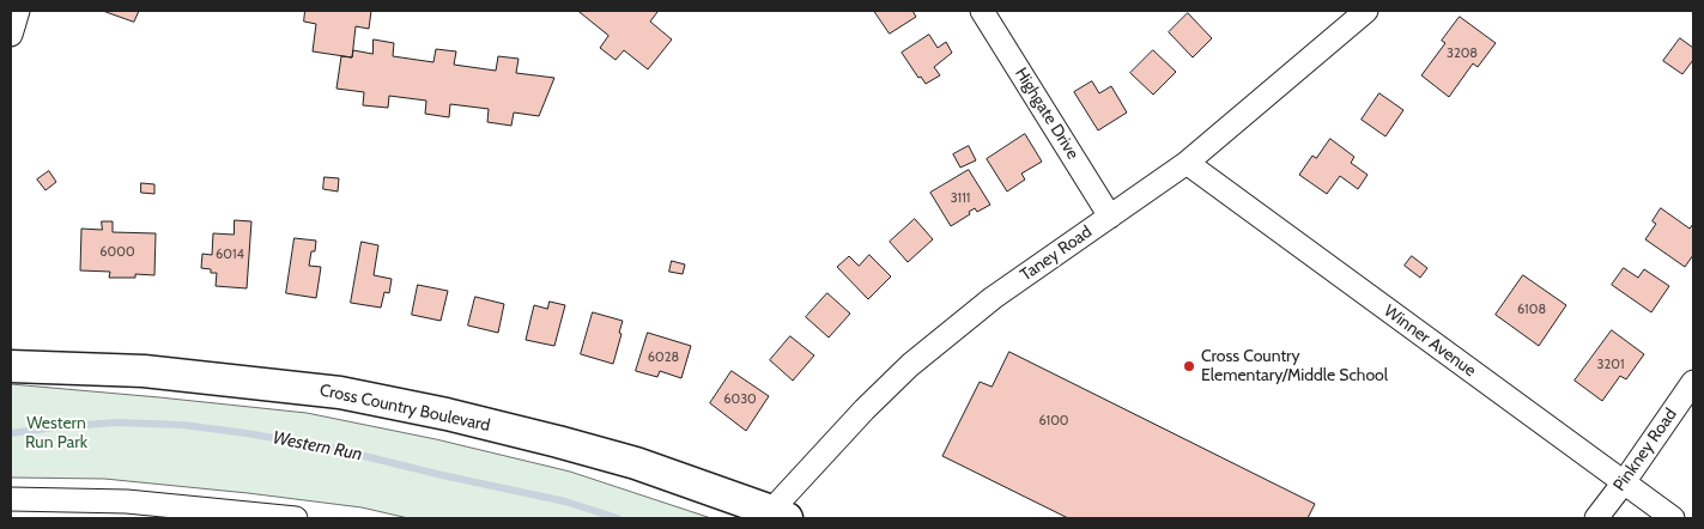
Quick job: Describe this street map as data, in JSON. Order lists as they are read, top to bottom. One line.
{"streets":{"main road":["Cross Country Boulevard"],"street":["Highgate Drive","Taney Road","Winner Avenue","Pinkney Road"]},"crossings":[["Highgate Drive","Taney Road"],["Taney Road","Winner Avenue"],["Taney Road","Cross Country Boulevard"],["Winner Avenue","Pinkney Road"]],"water":["Western Run"],"parks":["Western Run Park"],"places":["Cross Country Elementary/Middle School"],"house_numbers":["3208","3111","6000","6014","6108","6028","3201","6030","6100"]}
